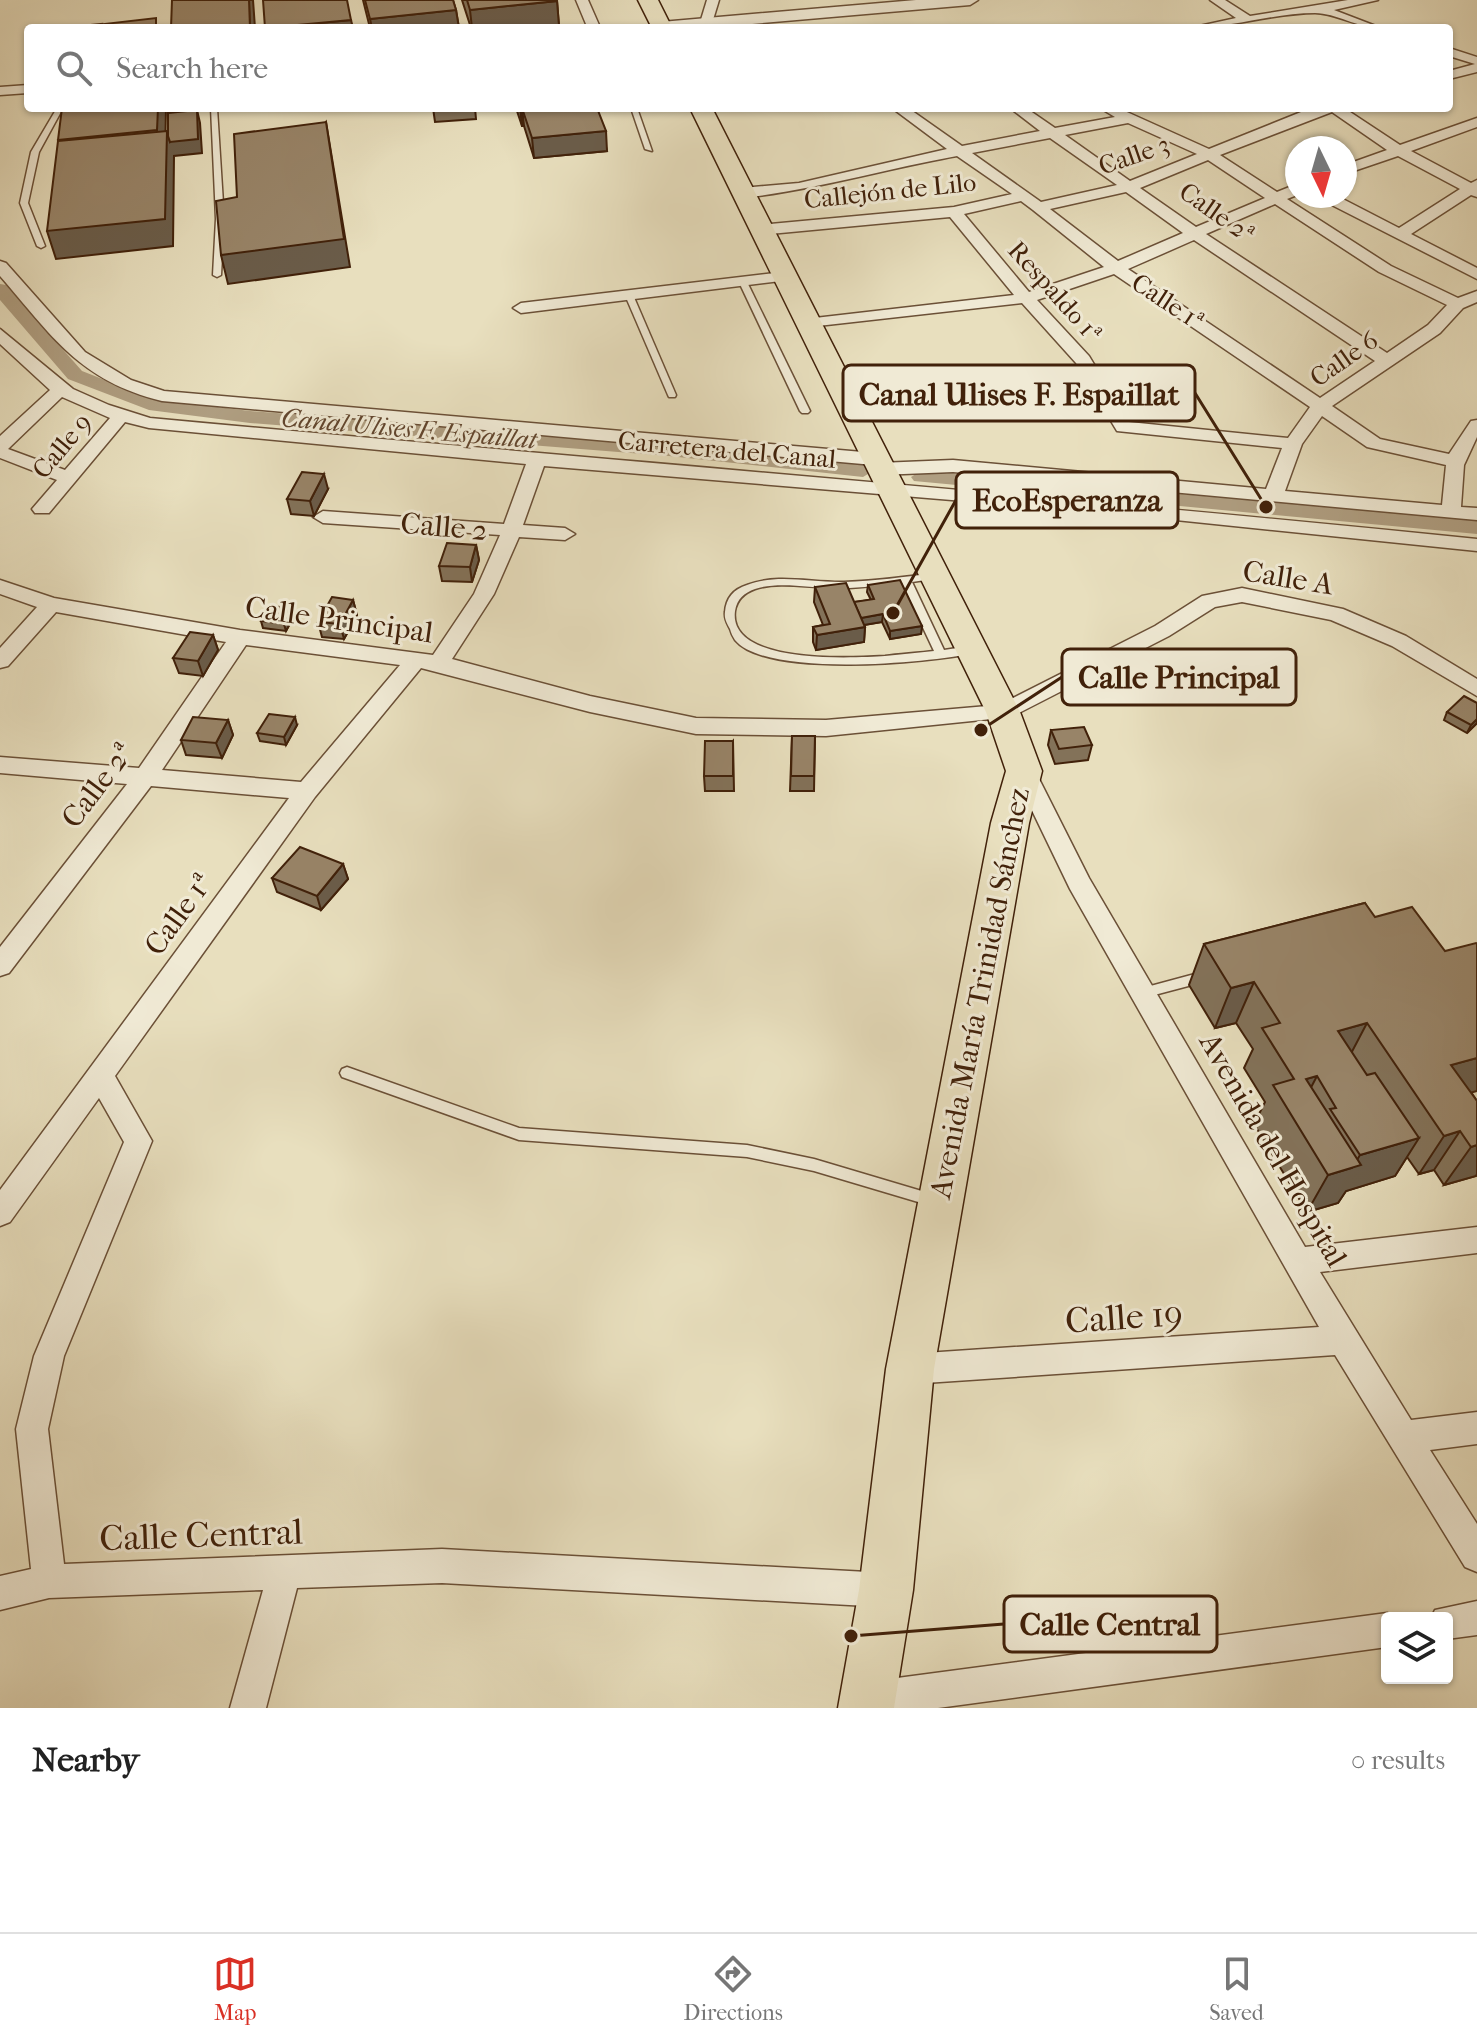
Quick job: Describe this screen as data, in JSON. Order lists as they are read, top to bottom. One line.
{"streets":{"main road":["Avenida María Trinidad Sánchez"],"street":["Calle 3","Callejón de Lilo","Calle 2ª","Respaldo 1ª","Calle 1ª","Calle 6","Calle 9","Carretera del Canal","Calle 2","Calle A","Calle Principal","Avenida del Hospital","Calle 19","Calle Central"]},"crossings":[["Calle 3","Callejón de Lilo"],["Calle 3","Calle 2ª"],["Calle 3","Calle 1ª"],["Callejón de Lilo","Respaldo 1ª"],["Callejón de Lilo","Calle 1ª"],["Callejón de Lilo","Avenida María Trinidad Sánchez"],["Calle 2ª","Calle 6"],["Calle 2ª","Calle Principal"],["Respaldo 1ª","Calle 6"],["Calle 1ª","Calle 6"],["Calle 1ª","Carretera del Canal"],["Calle 1ª","Calle 2"],["Calle 1ª","Calle Principal"],["Calle 6","Carretera del Canal"],["Calle 9","Carretera del Canal"],["Carretera del Canal","Avenida María Trinidad Sánchez"],["Calle A","Calle Principal"],["Calle A","Avenida María Trinidad Sánchez"],["Calle Principal","Avenida María Trinidad Sánchez"],["Avenida María Trinidad Sánchez","Avenida del Hospital"],["Avenida María Trinidad Sánchez","Calle 19"],["Avenida María Trinidad Sánchez","Calle Central"],["Avenida del Hospital","Calle 19"]],"water":["Canal Ulises F. Espaillat"],"places":["Canal Ulises F. Espaillat","EcoEsperanza","Calle Principal","Calle Central"],"north":"bottom","page":{"search":"Search here","heading":["Nearby","0 results"],"nav":["Map","Directions","Saved"]}}
